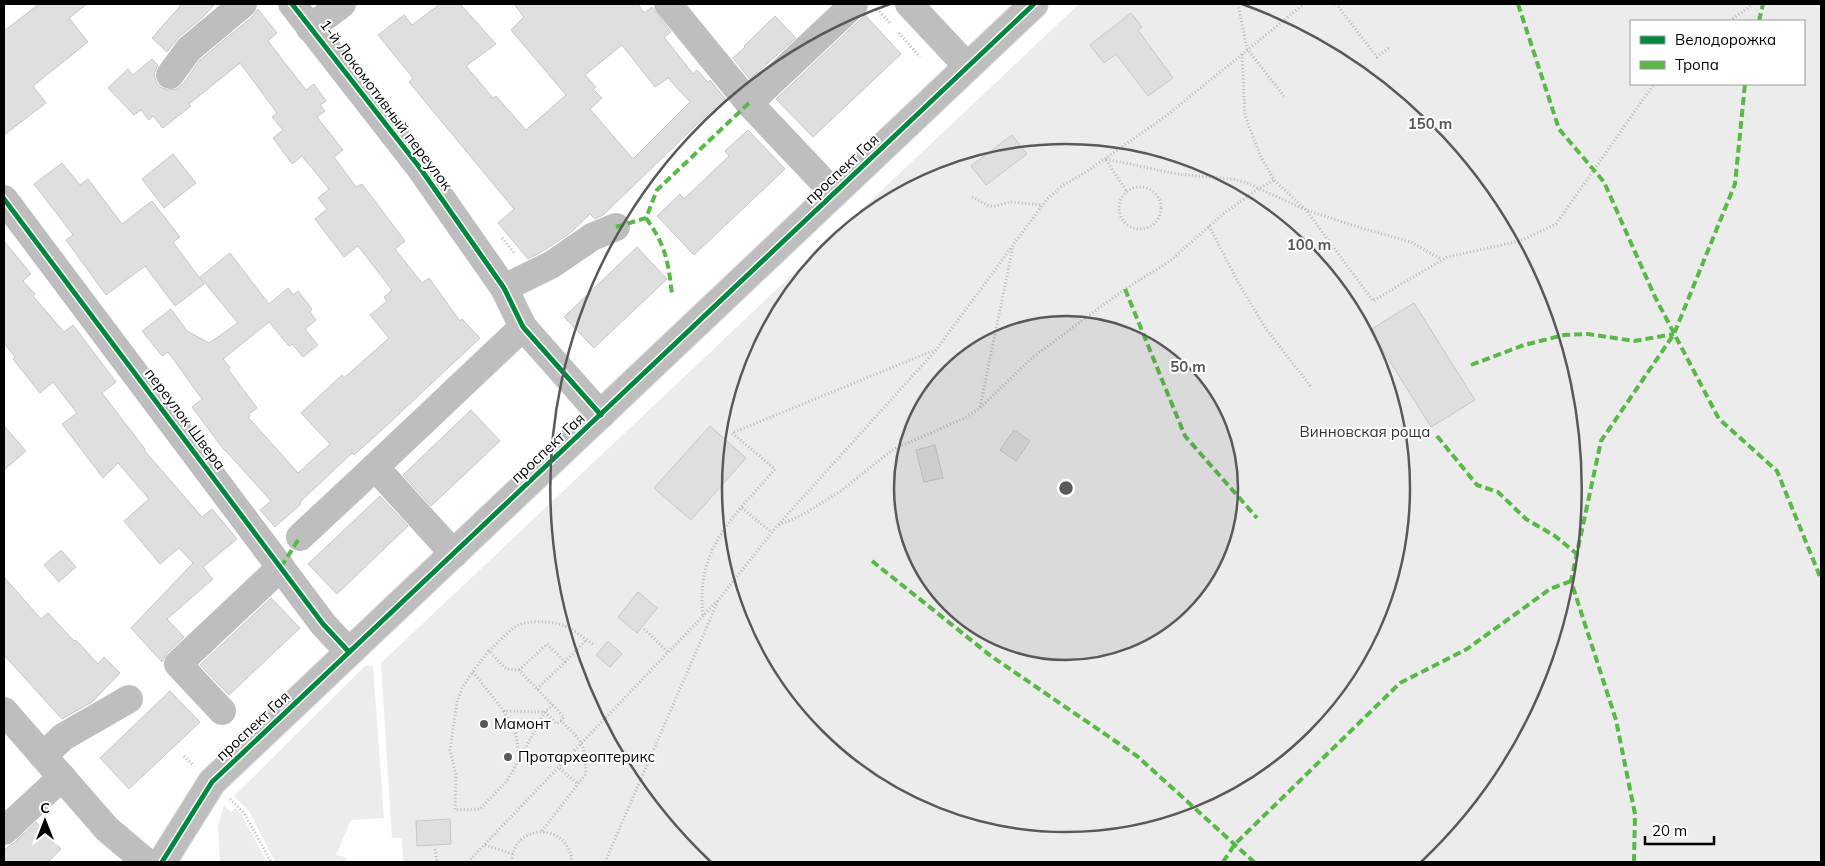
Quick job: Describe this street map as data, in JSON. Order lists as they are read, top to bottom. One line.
{"streets":{"street":["1-й Локомотивный переулок","проспект Гая","переулок Швера"]},"crossings":[["1-й Локомотивный переулок","проспект Гая"],["проспект Гая","переулок Швера"]],"parks":["Винновская роща"],"places":["Мамонт","Протархеоптерикс"],"legend":["Велодорожка","Тропа"],"scale_bar":"20 m","north":"top","rings":["150 m","100 m","50 m"]}
